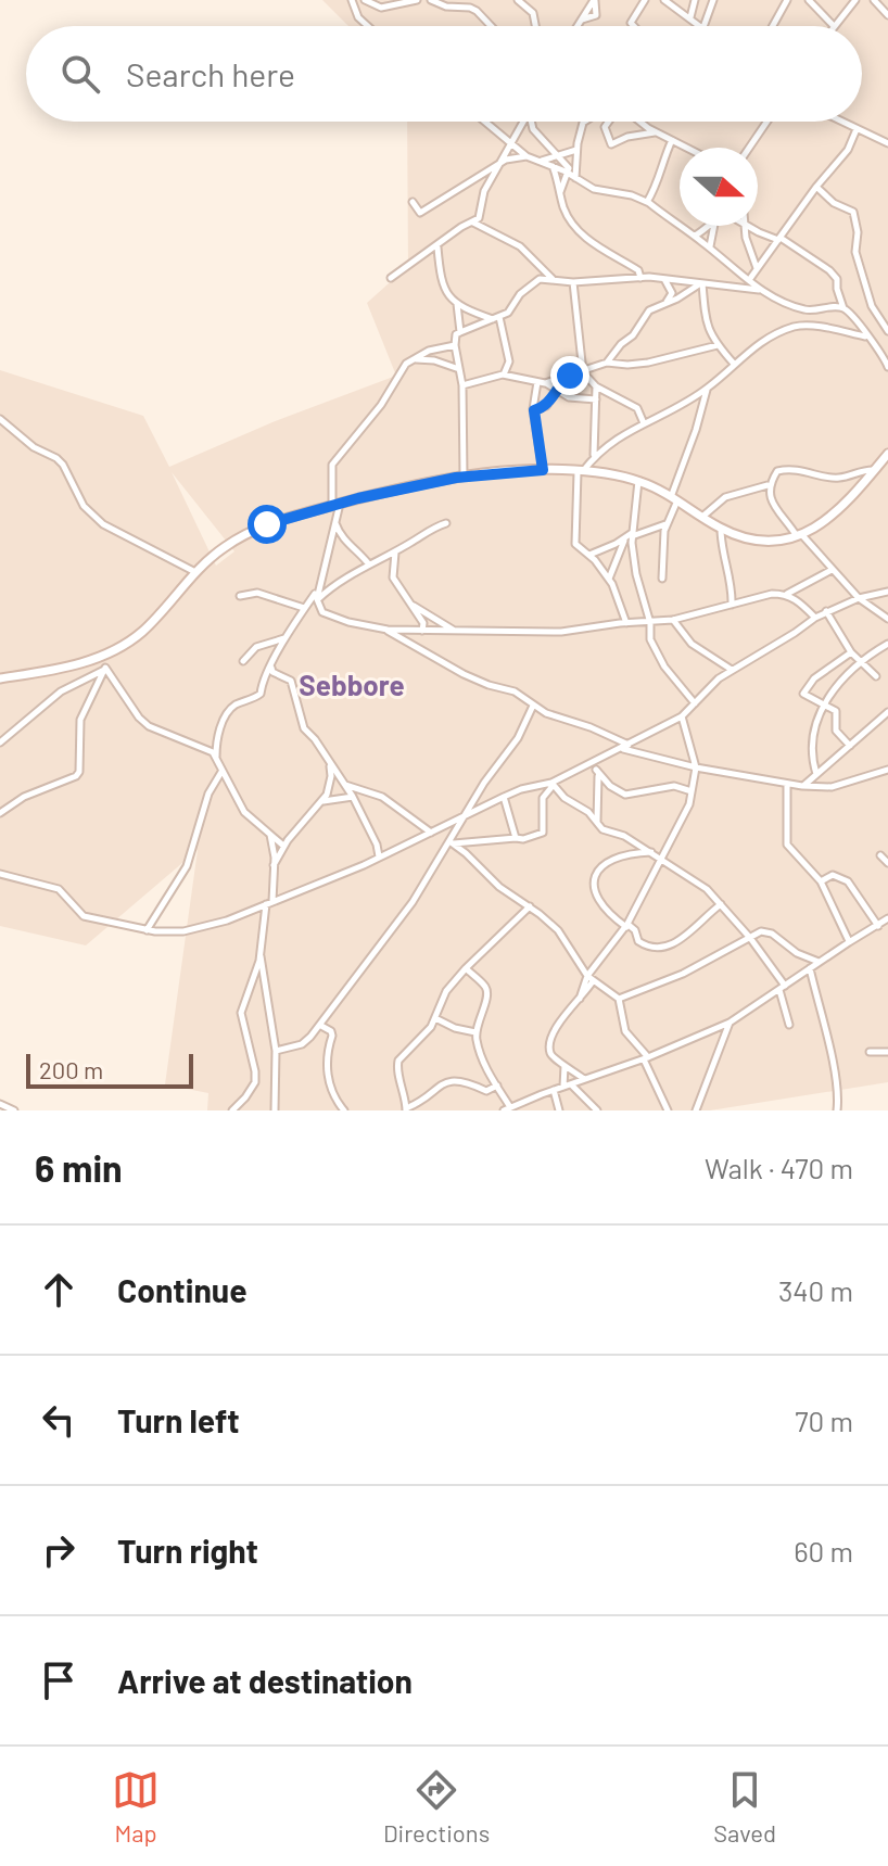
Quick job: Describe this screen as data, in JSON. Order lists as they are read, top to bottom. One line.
{"districts":["Sebbore"],"scale_bar":"200 m","north":"right","page":{"search":"Search here","scale":"200 m","heading":["6 min","Walk · 470 m"],"list":[["Continue","340 m"],["Turn left","70 m"],["Turn right","60 m"],"Arrive at destination"],"nav":["Map","Directions","Saved"]}}
